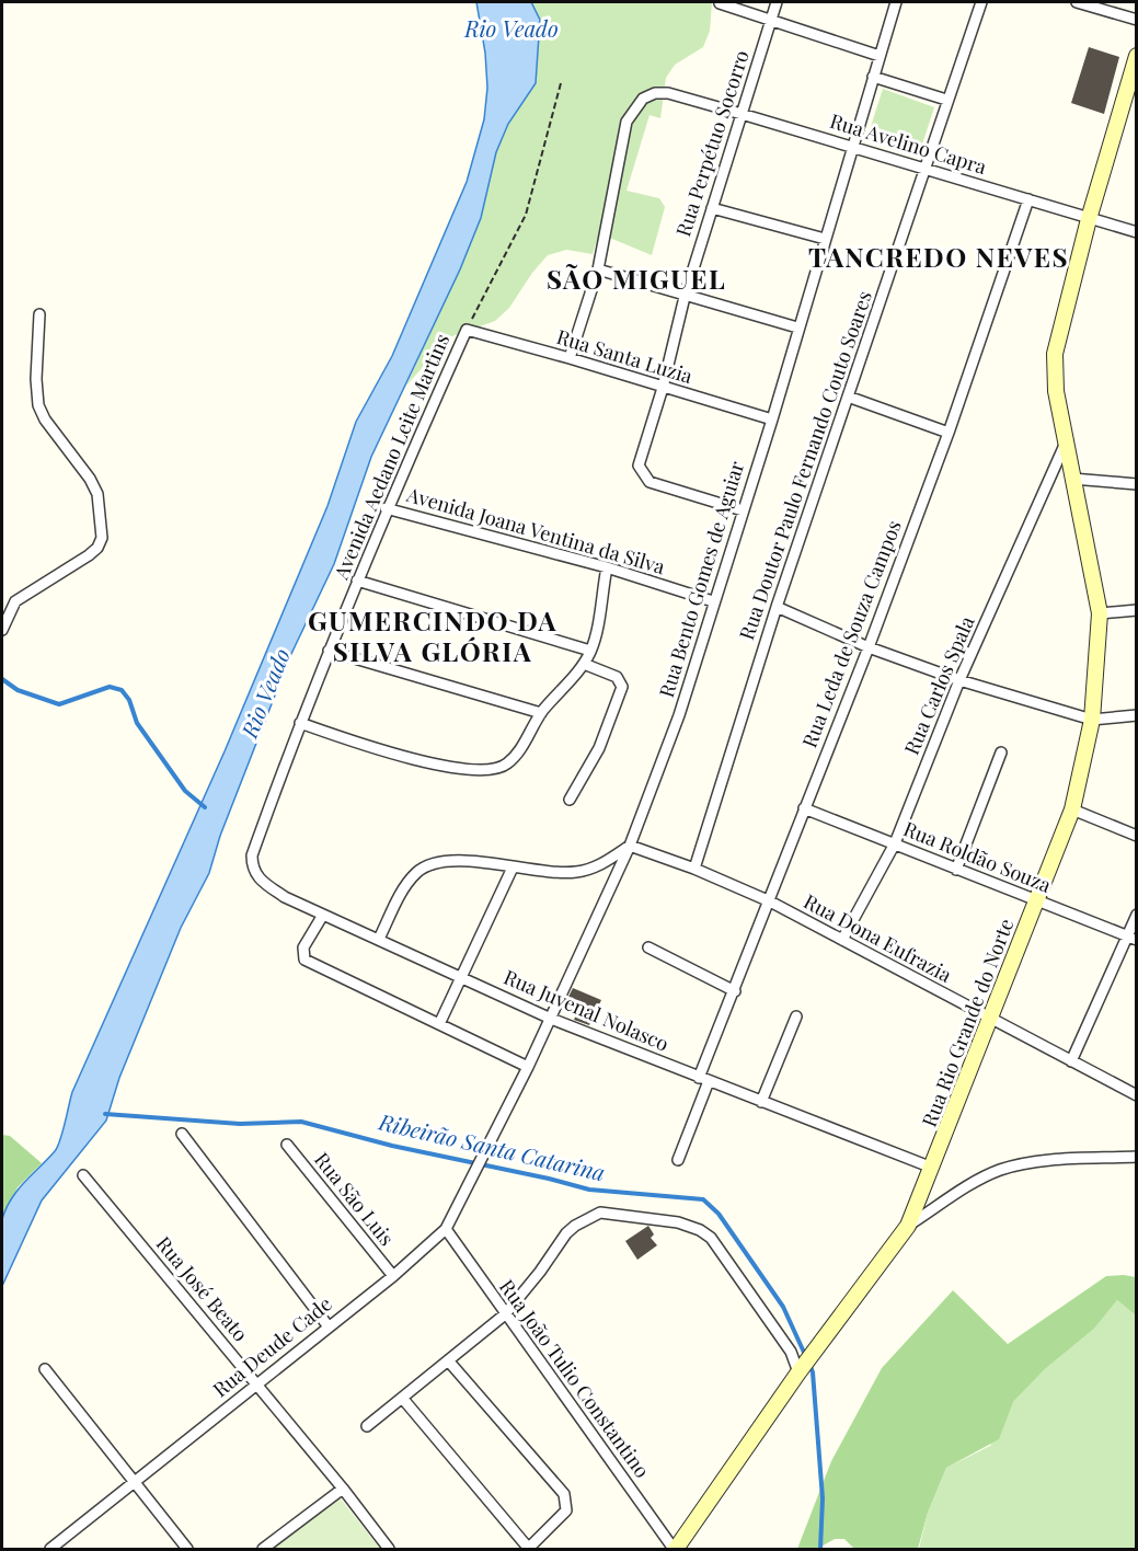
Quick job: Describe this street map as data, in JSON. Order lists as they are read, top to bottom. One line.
{"streets":{"main road":["Rua Rio Grande do Norte"],"street":["Rua Perpétuo Socorro","Rua Avelino Capra","Rua Santa Luzia","Avenida Aedano Leite Martins","Rua Doutor Paulo Fernando Couto Soares","Avenida Joana Ventina da Silva","Rua Bento Gomes de Aguiar","Rua Leda de Souza Campos","Rua Carlos Spala","Rua Roldão Souza","Rua Dona Eufrazia","Rua Juvenal Nolasco","Rua São Luis","Rua José Beato","Rua Deude Cade","Rua João Tulio Constantino"]},"crossings":[["Rua Perpétuo Socorro","Rua Avelino Capra"],["Rua Perpétuo Socorro","Rua Santa Luzia"],["Rua Perpétuo Socorro","Rua Bento Gomes de Aguiar"],["Rua Avelino Capra","Rua Doutor Paulo Fernando Couto Soares"],["Rua Avelino Capra","Rua Bento Gomes de Aguiar"],["Rua Avelino Capra","Rua Leda de Souza Campos"],["Rua Avelino Capra","Rua Rio Grande do Norte"],["Rua Santa Luzia","Avenida Aedano Leite Martins"],["Rua Santa Luzia","Rua Bento Gomes de Aguiar"],["Avenida Aedano Leite Martins","Avenida Joana Ventina da Silva"],["Avenida Aedano Leite Martins","Rua Juvenal Nolasco"],["Rua Doutor Paulo Fernando Couto Soares","Rua Dona Eufrazia"],["Avenida Joana Ventina da Silva","Rua Bento Gomes de Aguiar"],["Rua Bento Gomes de Aguiar","Rua Dona Eufrazia"],["Rua Bento Gomes de Aguiar","Rua Juvenal Nolasco"],["Rua Bento Gomes de Aguiar","Rua Deude Cade"],["Rua Leda de Souza Campos","Rua Roldão Souza"],["Rua Leda de Souza Campos","Rua Dona Eufrazia"],["Rua Leda de Souza Campos","Rua Juvenal Nolasco"],["Rua Carlos Spala","Rua Roldão Souza"],["Rua Carlos Spala","Rua Dona Eufrazia"],["Rua Carlos Spala","Rua Rio Grande do Norte"],["Rua Roldão Souza","Rua Rio Grande do Norte"],["Rua Dona Eufrazia","Rua Rio Grande do Norte"],["Rua Juvenal Nolasco","Rua Rio Grande do Norte"],["Rua Rio Grande do Norte","Rua João Tulio Constantino"],["Rua São Luis","Rua Deude Cade"],["Rua José Beato","Rua Deude Cade"],["Rua Deude Cade","Rua João Tulio Constantino"]],"districts":["TANCREDO NEVES","SÃO MIGUEL","GUMERCINDO DA SILVA GLÓRIA"],"water":["Rio Veado","Ribeirão Santa Catarina"]}
